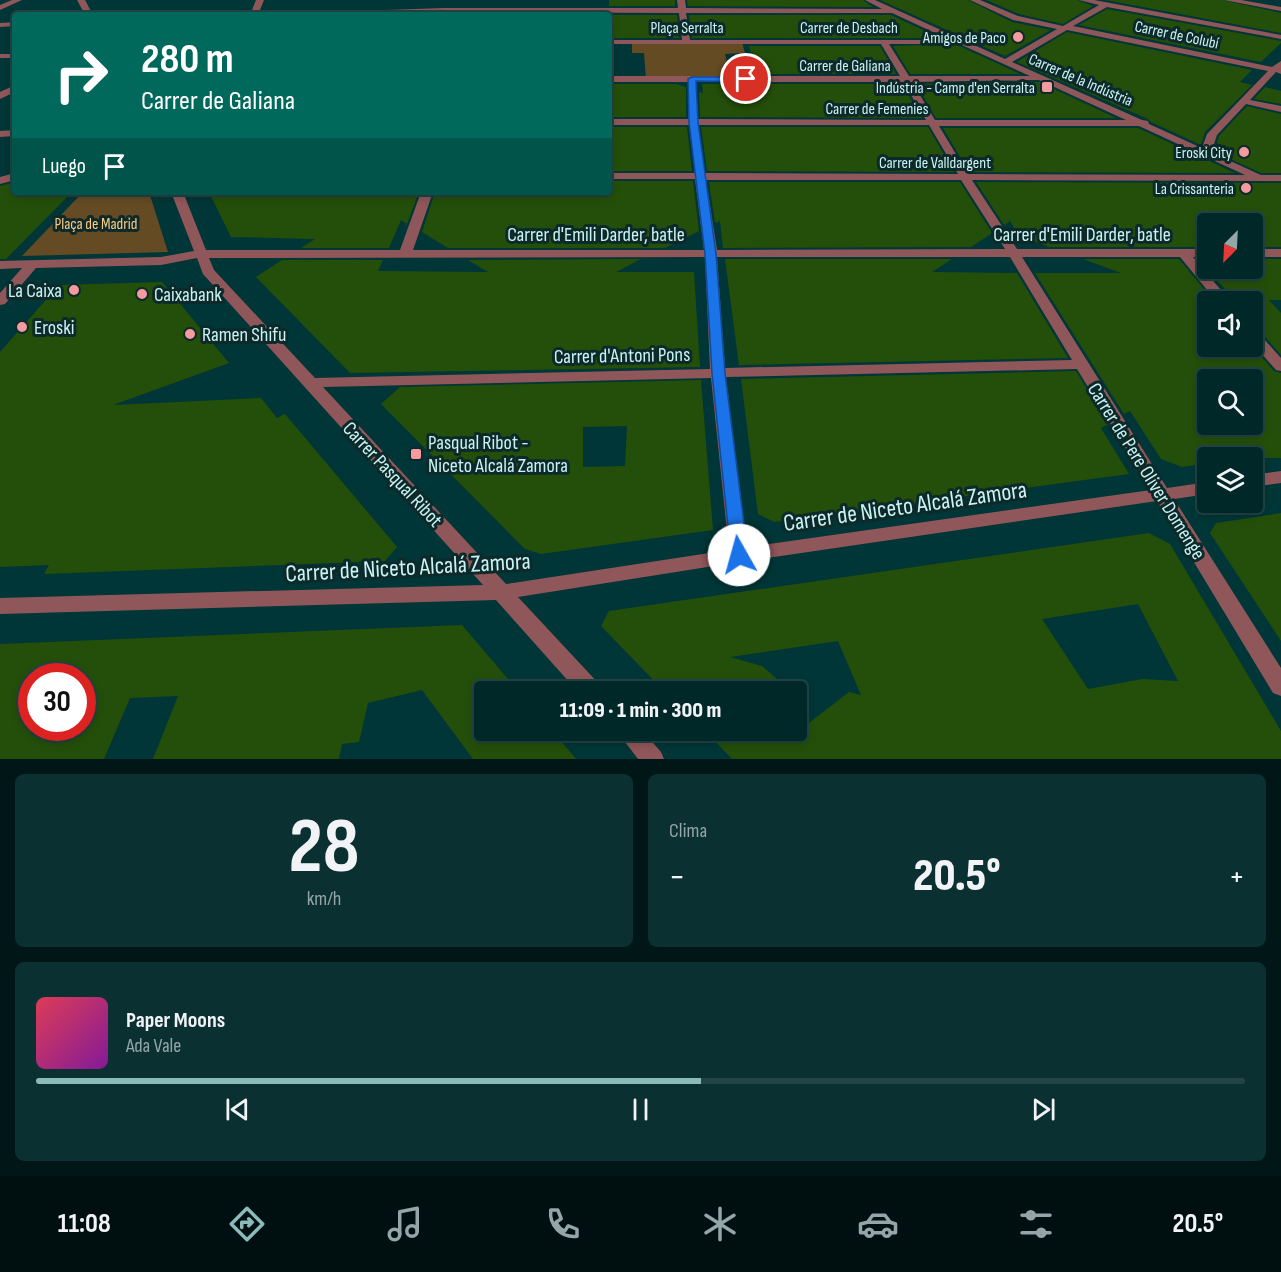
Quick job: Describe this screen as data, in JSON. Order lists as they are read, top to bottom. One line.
{"streets":{"street":["Plaça Serralta","Carrer de Desbach","Carrer de Colubí","Carrer de Galiana","Carrer de la Indústria","Carrer de Femenies","Carrer de Valldargent","Carrer d'Emili Darder, batle","Carrer d'Antoni Pons","Carrer de Pere Oliver Domenge","Carrer Pasqual Ribot","Carrer de Niceto Alcalá Zamora"]},"crossings":[["Plaça Serralta","Carrer de Desbach"],["Carrer de Desbach","Carrer de la Indústria"],["Carrer de Desbach","Carrer de Pere Oliver Domenge"],["Carrer de Galiana","Carrer de la Indústria"],["Carrer de Galiana","Carrer de Pere Oliver Domenge"],["Carrer de la Indústria","Carrer de Femenies"],["Carrer de la Indústria","Carrer de Valldargent"],["Carrer de Femenies","Carrer de Pere Oliver Domenge"],["Carrer de Valldargent","Carrer de Pere Oliver Domenge"],["Carrer d'Emili Darder, batle","Carrer de Pere Oliver Domenge"],["Carrer d'Emili Darder, batle","Carrer Pasqual Ribot"],["Carrer d'Antoni Pons","Carrer de Pere Oliver Domenge"],["Carrer d'Antoni Pons","Carrer Pasqual Ribot"],["Carrer de Pere Oliver Domenge","Carrer de Niceto Alcalá Zamora"],["Carrer Pasqual Ribot","Carrer de Niceto Alcalá Zamora"]],"parks":["Plaça de Madrid"],"places":{"other":["Amigos de Paco","Eroski City","La Crissanteria","La Caixa","Caixabank","Eroski","Ramen Shifu"],"transit":["Indústria - Camp d'en Serralta","Pasqual Ribot - Niceto Alcalá Zamora"]},"north":"bottom left","page":{"turn":["280 m","Carrer de Galiana"],"then":"Luego","limit":"30","trip":"11:09 · 1 min · 300 m","tile":[["28","km/h"],"Clima"],"heat":["−","20.5°","+"],"song":["Paper Moons","Ada Vale"],"tabs":["11:08","20.5°"]}}
